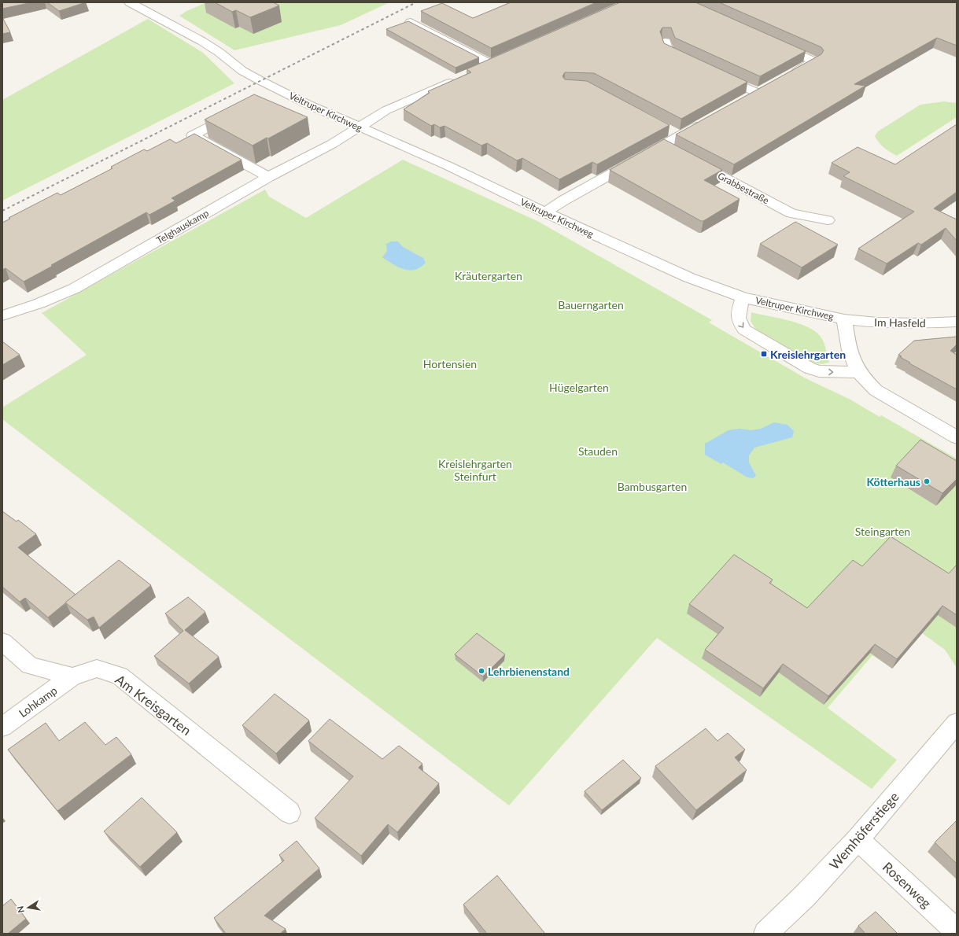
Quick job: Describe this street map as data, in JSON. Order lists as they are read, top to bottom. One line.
{"streets":{"street":["Veltruper Kirchweg","Grabbestraße","Telghauskamp","Im Hasfeld","Lohkamp","Am Kreisgarten","Wemhöferstiege","Rosenweg"]},"crossings":[["Veltruper Kirchweg","Telghauskamp"],["Veltruper Kirchweg","Im Hasfeld"],["Lohkamp","Am Kreisgarten"],["Wemhöferstiege","Rosenweg"]],"parks":["Kräutergarten","Bauerngarten","Hortensien","Hügelgarten","Stauden","Kreislehrgarten Steinfurt","Bambusgarten","Steingarten"],"places":{"transit":["Kreislehrgarten"],"other":["Kötterhaus","Lehrbienenstand"]},"north":"left"}
